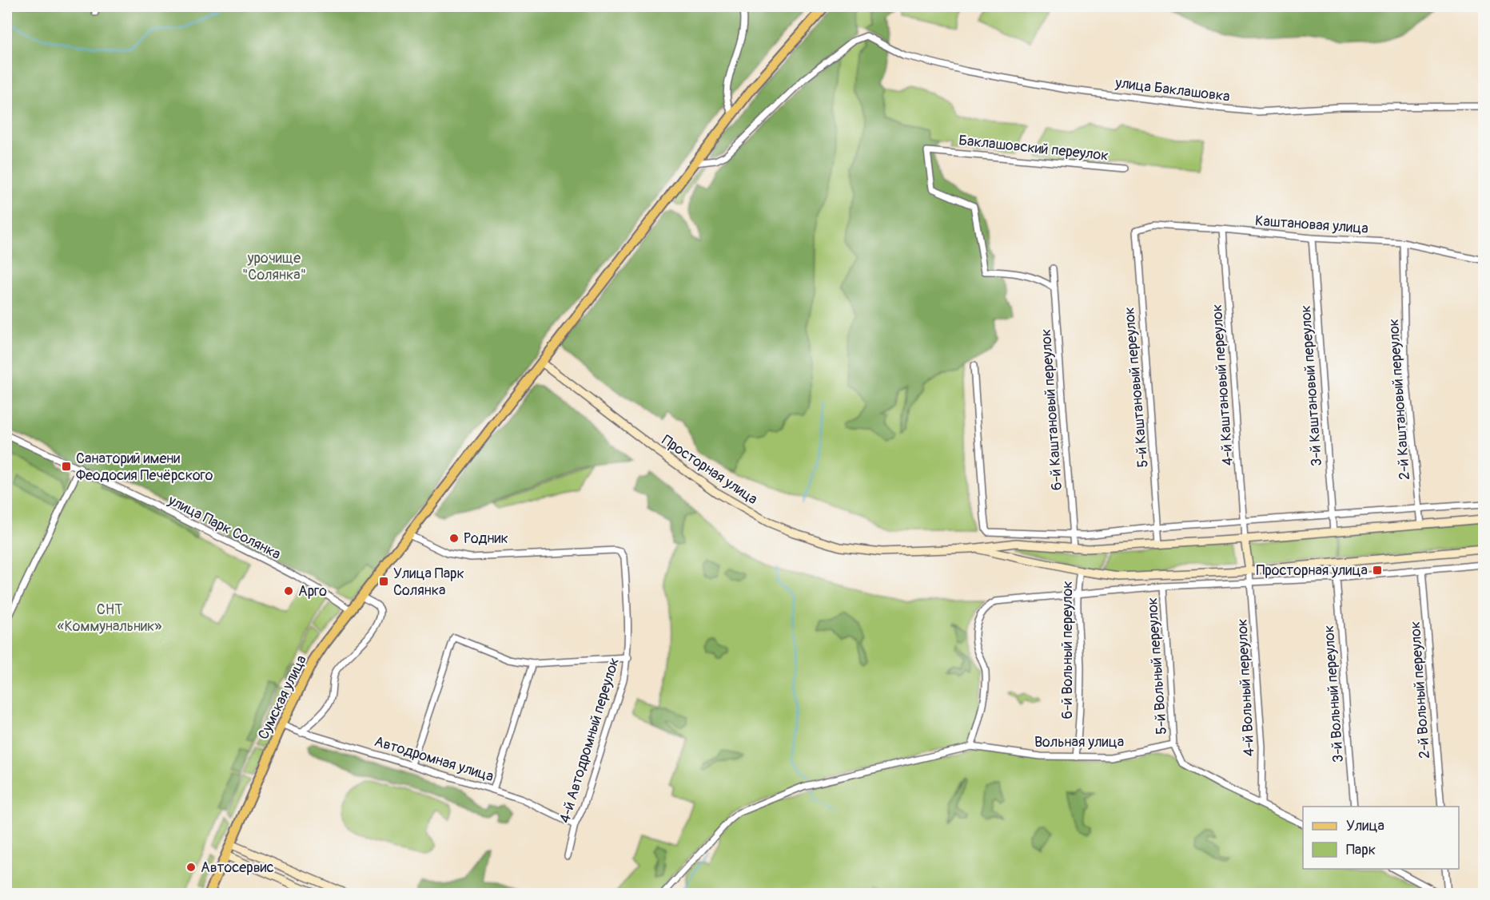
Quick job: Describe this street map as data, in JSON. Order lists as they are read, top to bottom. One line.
{"streets":{"main road":["Просторная улица","Сумская улица"],"street":["улица Баклашовка","Баклашовский переулок","Каштановая улица","4-й Каштановый переулок","3-й Каштановый переулок","5-й Каштановый переулок","2-й Каштановый переулок","6-й Каштановый переулок","улица Парк Солянка","6-й Вольный переулок","5-й Вольный переулок","4-й Вольный переулок","2-й Вольный переулок","3-й Вольный переулок","4-й Автодромный переулок","Вольная улица","Автодромная улица"]},"crossings":[["улица Баклашовка","Сумская улица"],["Баклашовский переулок","6-й Каштановый переулок"],["Каштановая улица","4-й Каштановый переулок"],["Каштановая улица","3-й Каштановый переулок"],["Каштановая улица","5-й Каштановый переулок"],["Каштановая улица","2-й Каштановый переулок"],["4-й Каштановый переулок","Просторная улица"],["3-й Каштановый переулок","Просторная улица"],["5-й Каштановый переулок","Просторная улица"],["2-й Каштановый переулок","Просторная улица"],["6-й Каштановый переулок","Просторная улица"],["Просторная улица","6-й Вольный переулок"],["Просторная улица","4-й Вольный переулок"],["Просторная улица","Сумская улица"],["улица Парк Солянка","Сумская улица"],["6-й Вольный переулок","Вольная улица"],["5-й Вольный переулок","Вольная улица"],["Сумская улица","4-й Автодромный переулок"],["Сумская улица","Автодромная улица"],["4-й Автодромный переулок","Автодромная улица"]],"parks":["урочище \"Солянка\"","СНТ «Коммунальник»"],"places":{"transit":["Санаторий имени Феодосия Печёрского","Просторная улица","Улица Парк Солянка"],"other":["Родник","Арго","Автосервис"]},"legend":["Улица","Парк"]}
